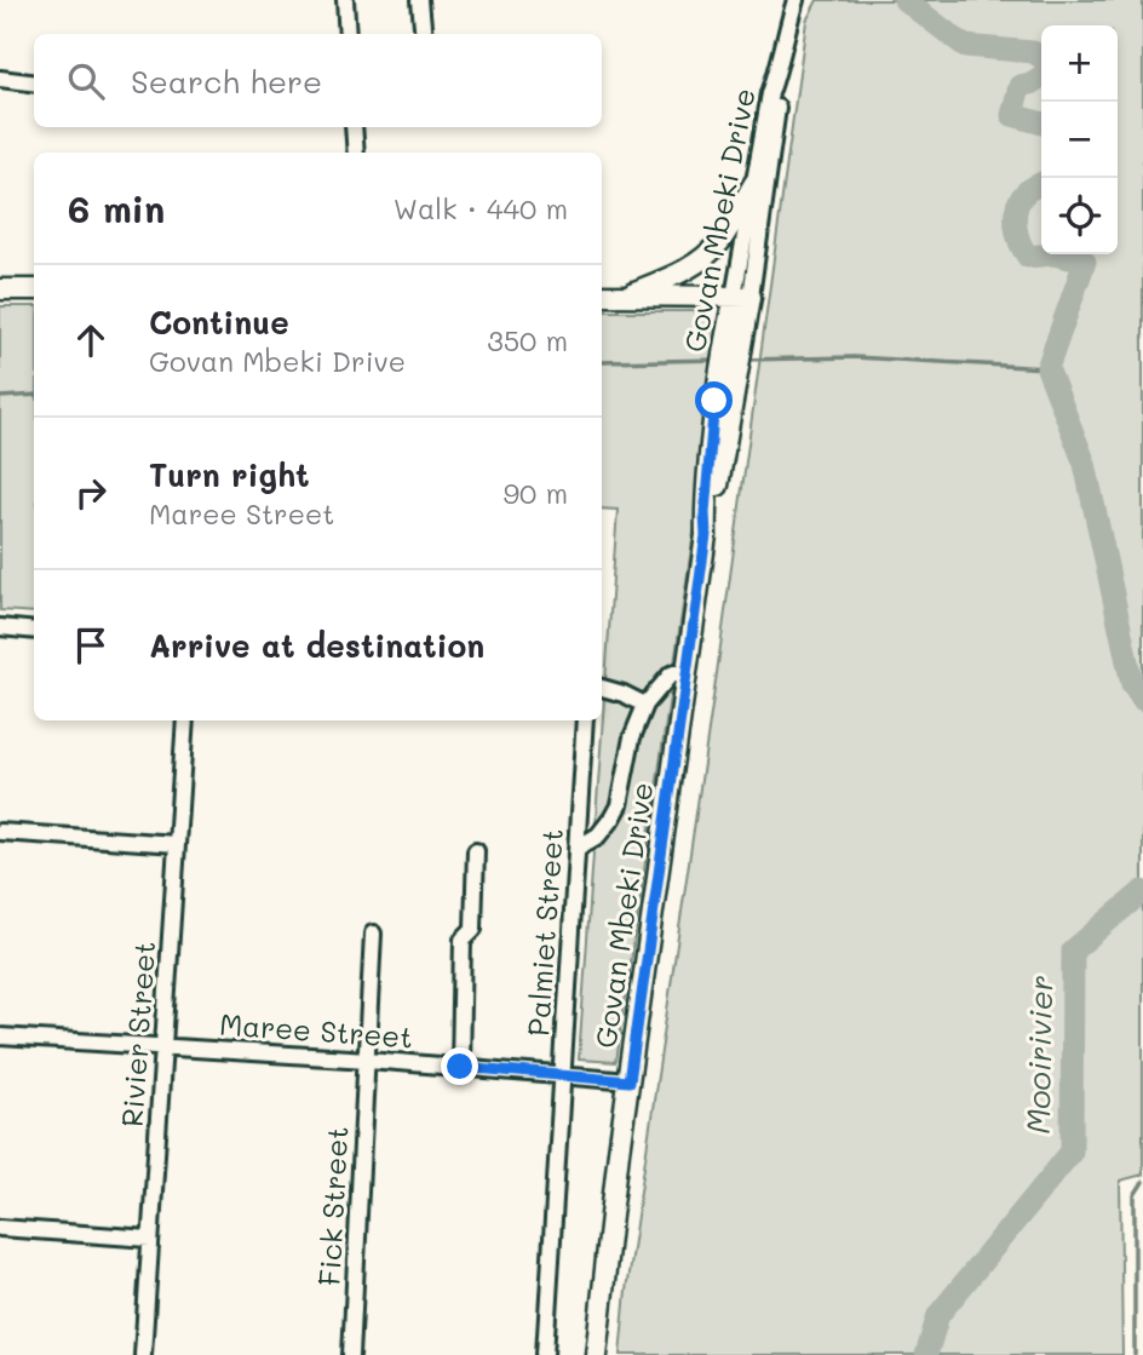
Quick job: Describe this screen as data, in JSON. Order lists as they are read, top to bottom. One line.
{"streets":{"main road":["Govan Mbeki Drive"],"street":["Palmiet Street","Maree Street","Rivier Street","Fick Street"]},"crossings":[["Govan Mbeki Drive","Maree Street"],["Palmiet Street","Maree Street"],["Maree Street","Rivier Street"],["Maree Street","Fick Street"]],"water":["Mooirivier"],"page":{"map_buttons":["+","−"],"search":"Search here","heading":["6 min","Walk · 440 m"],"list":[["Continue","Govan Mbeki Drive","350 m"],["Turn right","Maree Street","90 m"],"Arrive at destination"]}}
